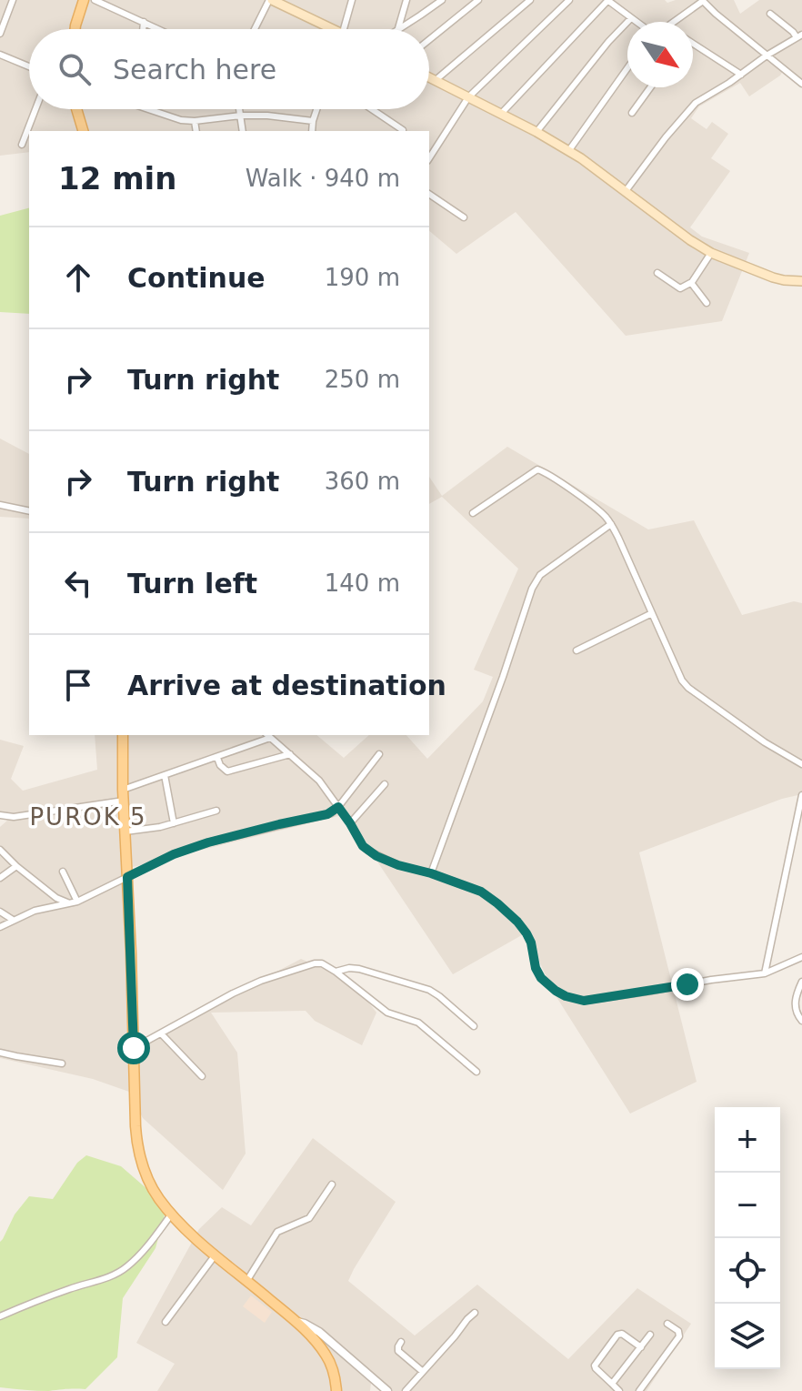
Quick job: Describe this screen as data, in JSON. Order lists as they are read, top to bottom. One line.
{"districts":["PUROK 5"],"north":"bottom right","page":{"search":"Search here","heading":["12 min","Walk · 940 m"],"list":[["Continue","190 m"],["Turn right","250 m"],["Turn right","360 m"],["Turn left","140 m"],"Arrive at destination"],"map_buttons":["+","−"]}}
